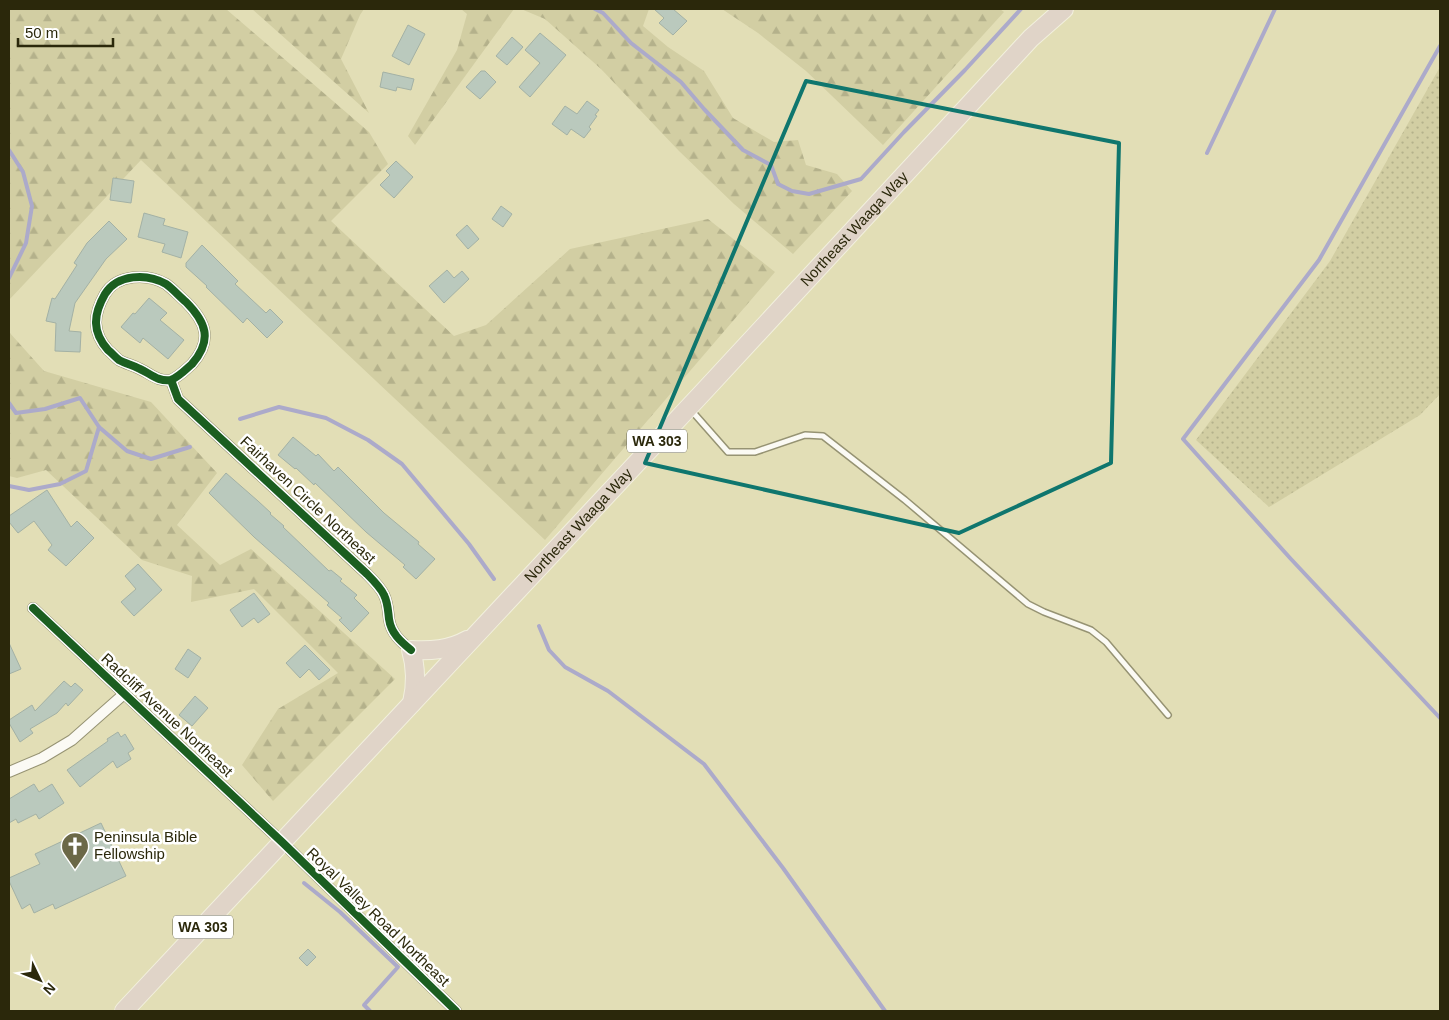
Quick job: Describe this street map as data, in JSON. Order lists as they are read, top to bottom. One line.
{"streets":{"highway":["Northeast Waaga Way","WA 303"],"street":["Fairhaven Circle Northeast","Radcliff Avenue Northeast","Royal Valley Road Northeast"]},"crossings":[["Northeast Waaga Way","WA 303"],["Northeast Waaga Way","Radcliff Avenue Northeast"],["Northeast Waaga Way","Royal Valley Road Northeast"],["Radcliff Avenue Northeast","Royal Valley Road Northeast"]],"places":{"church":["Peninsula Bible Fellowship"]},"scale_bar":"50 m","north":"bottom right"}
